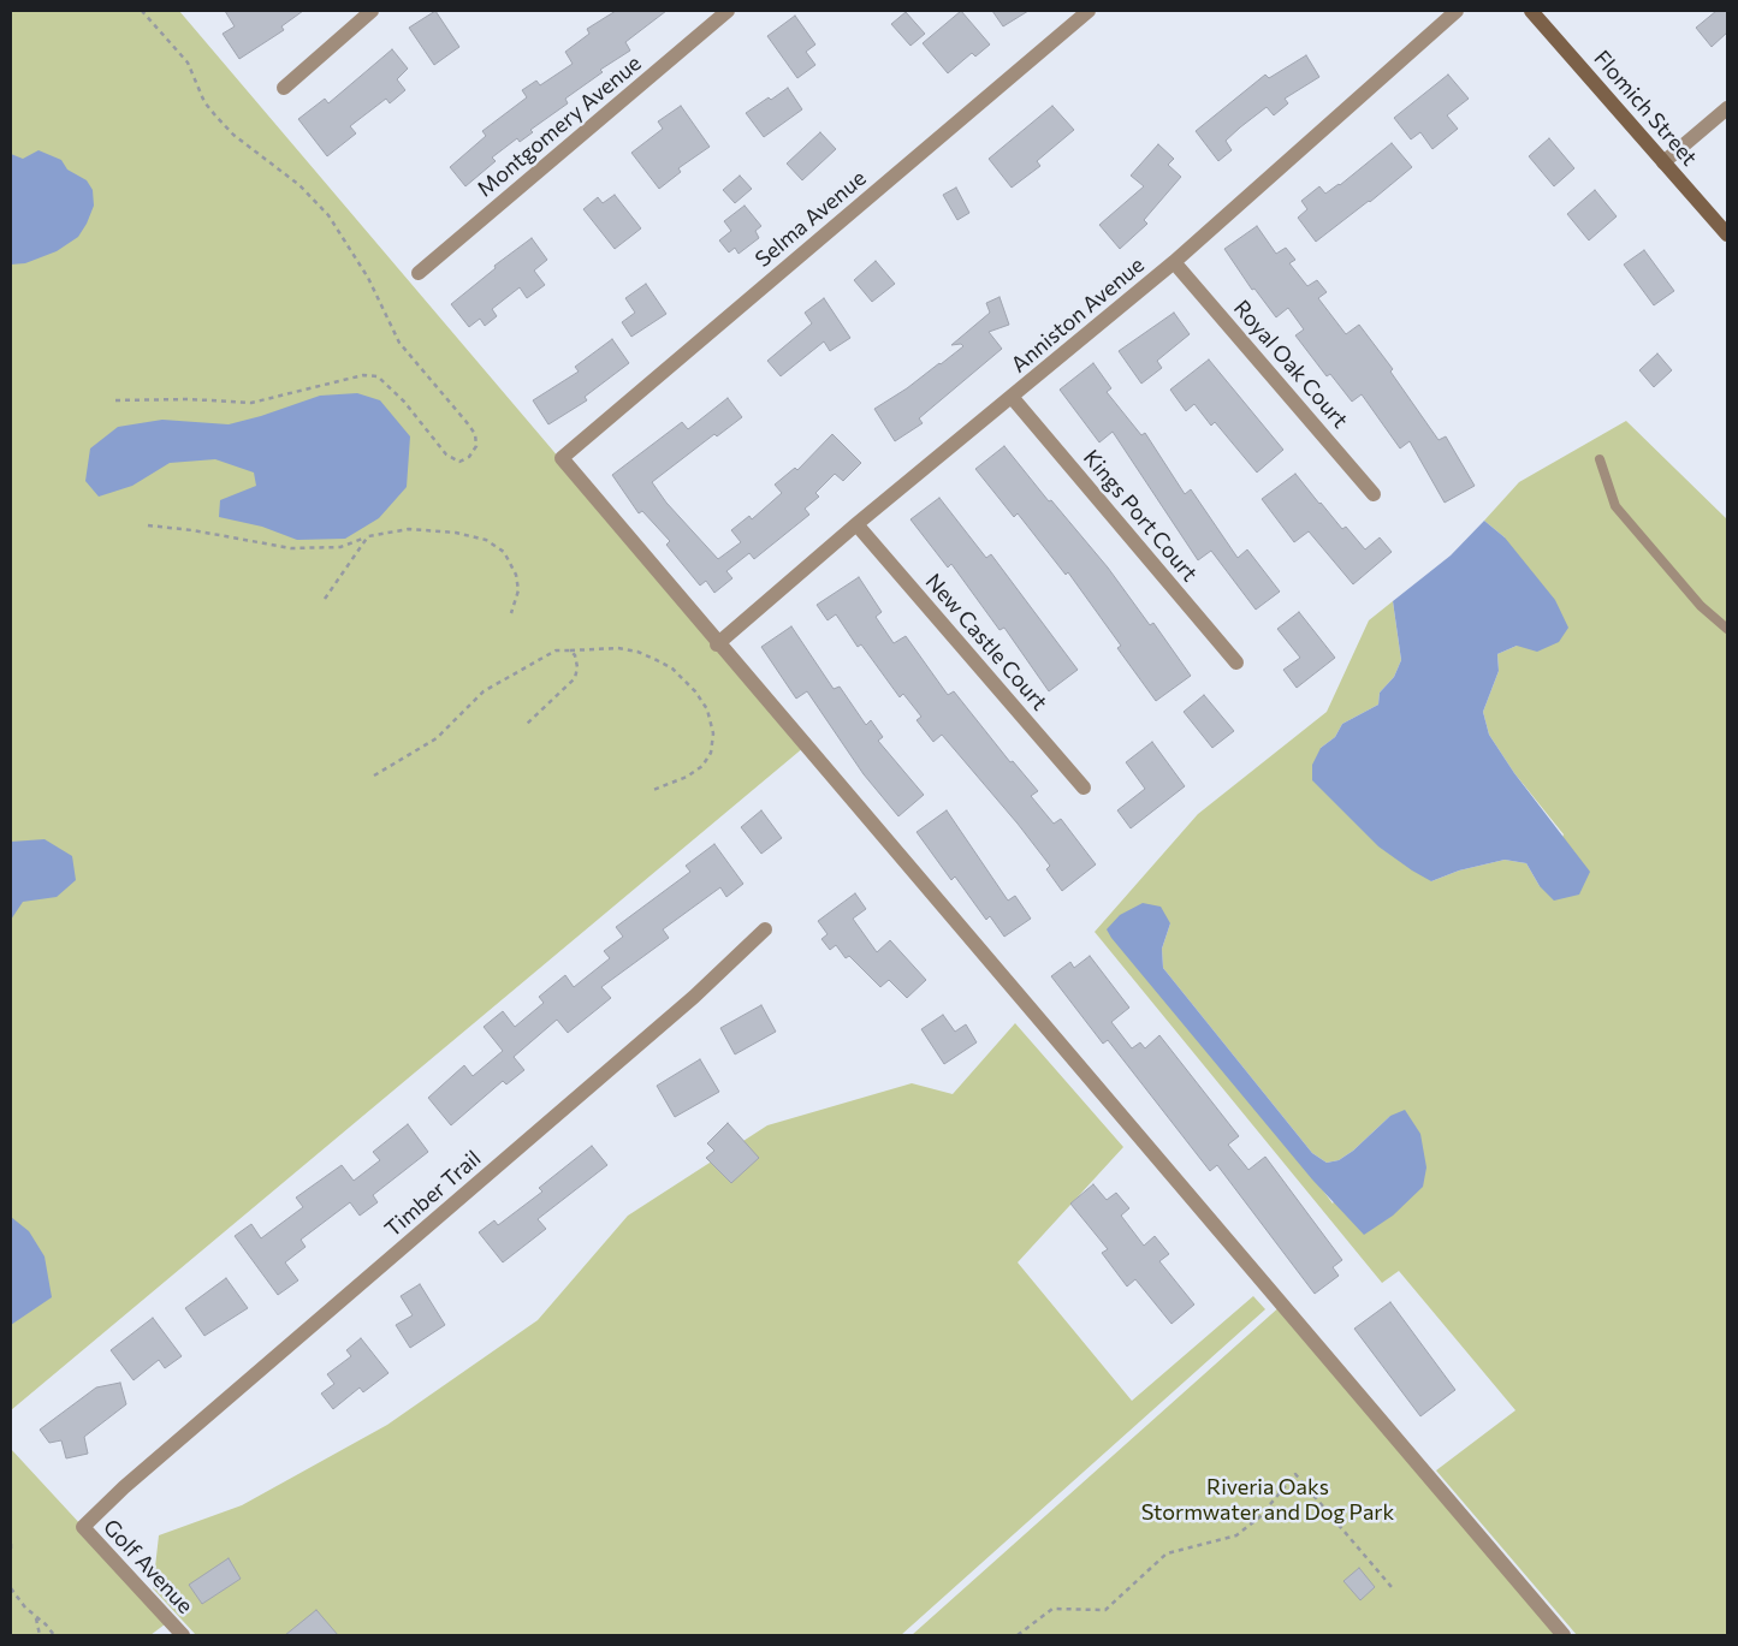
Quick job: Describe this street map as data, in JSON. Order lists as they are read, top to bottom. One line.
{"streets":{"street":["Flomich Street","Montgomery Avenue","Selma Avenue","Anniston Avenue","Royal Oak Court","Kings Port Court","New Castle Court","Timber Trail","Golf Avenue"]},"crossings":[["Selma Avenue","Anniston Avenue"],["Anniston Avenue","Royal Oak Court"],["Anniston Avenue","Kings Port Court"],["Anniston Avenue","New Castle Court"],["Timber Trail","Golf Avenue"]],"parks":["Riveria Oaks Stormwater and Dog Park"]}
